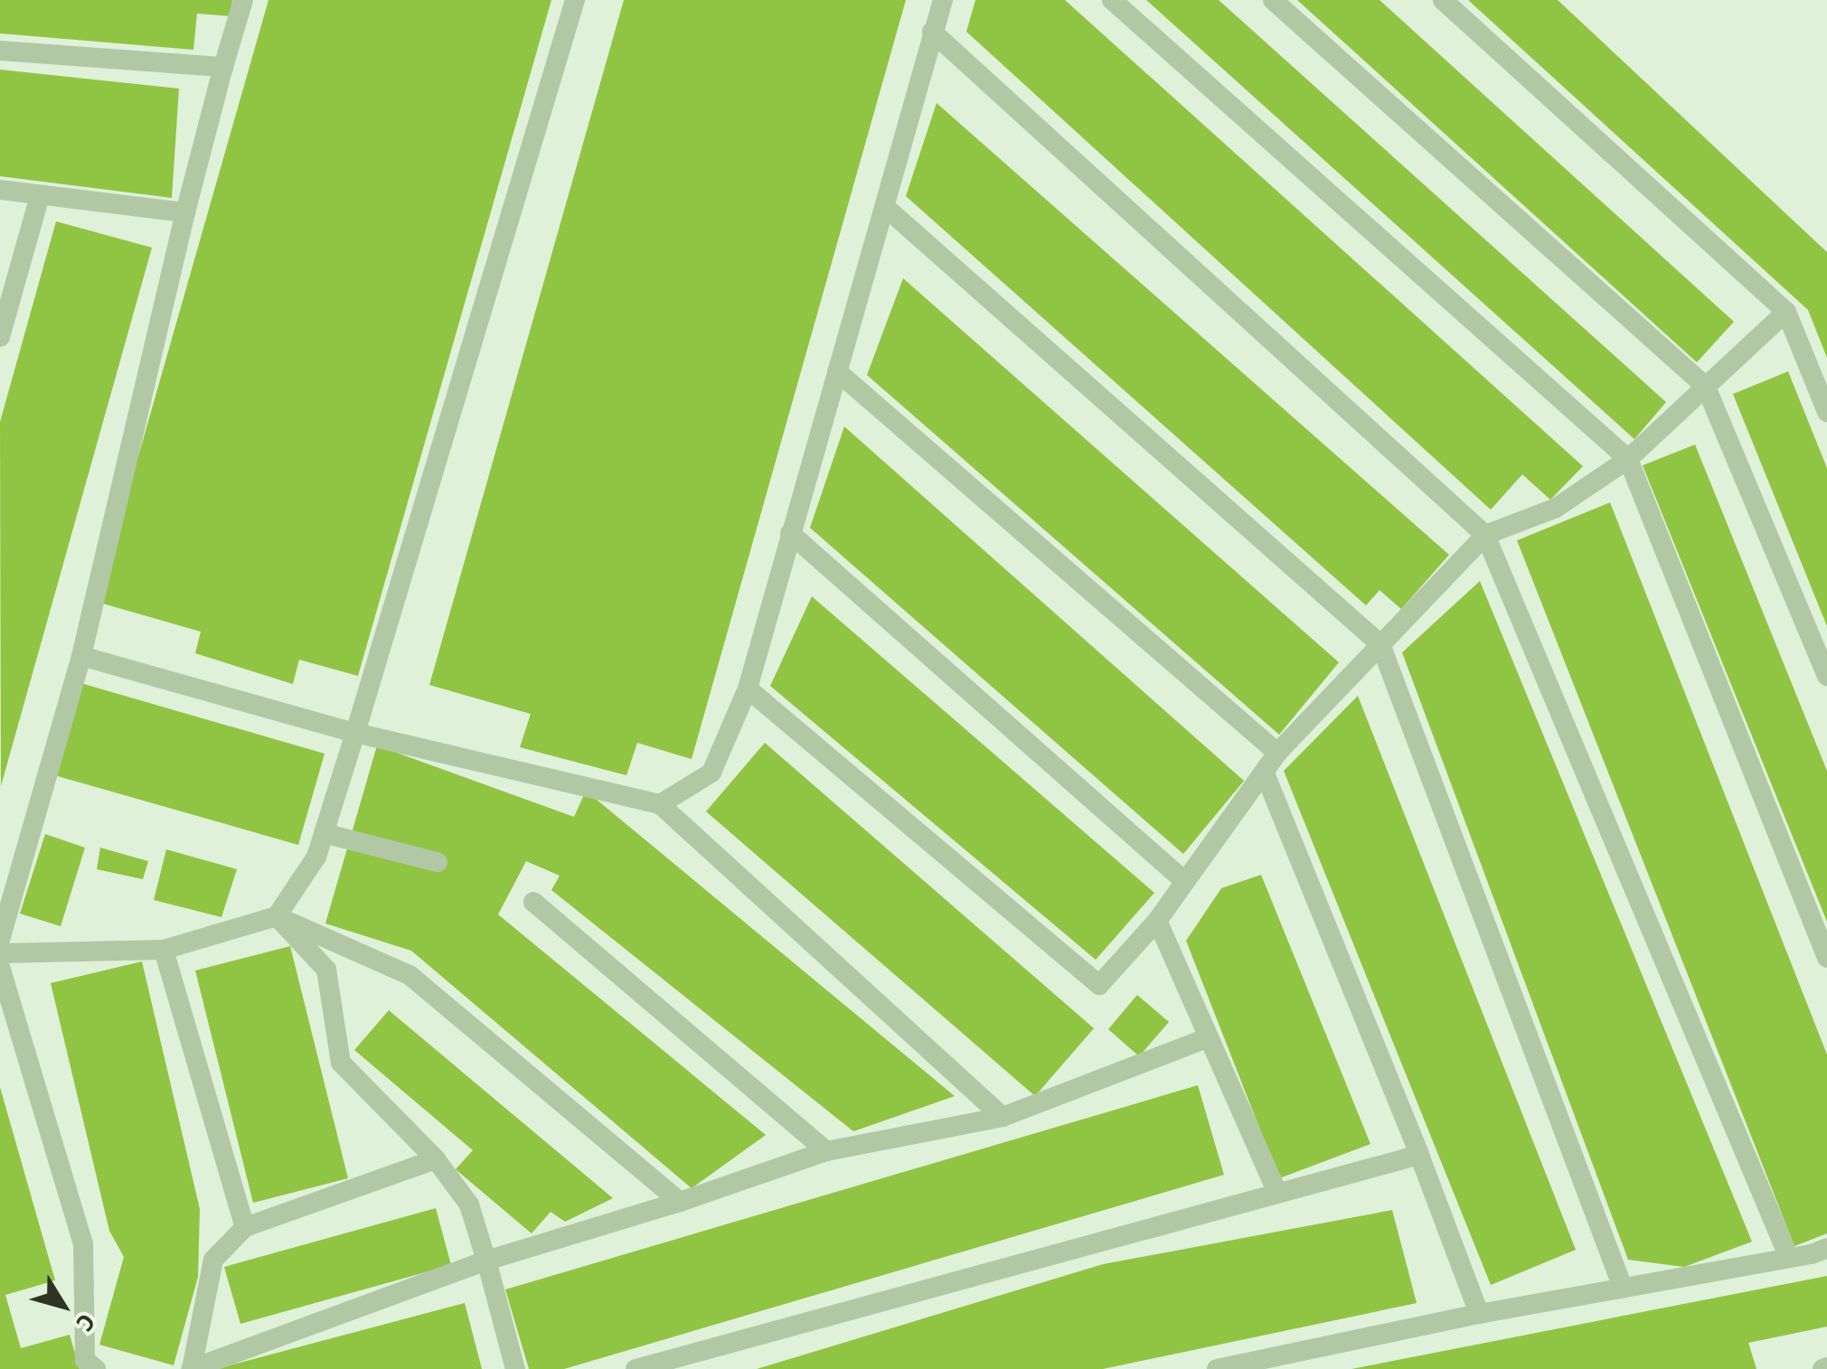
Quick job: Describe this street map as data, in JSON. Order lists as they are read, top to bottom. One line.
{"north":"bottom right"}
